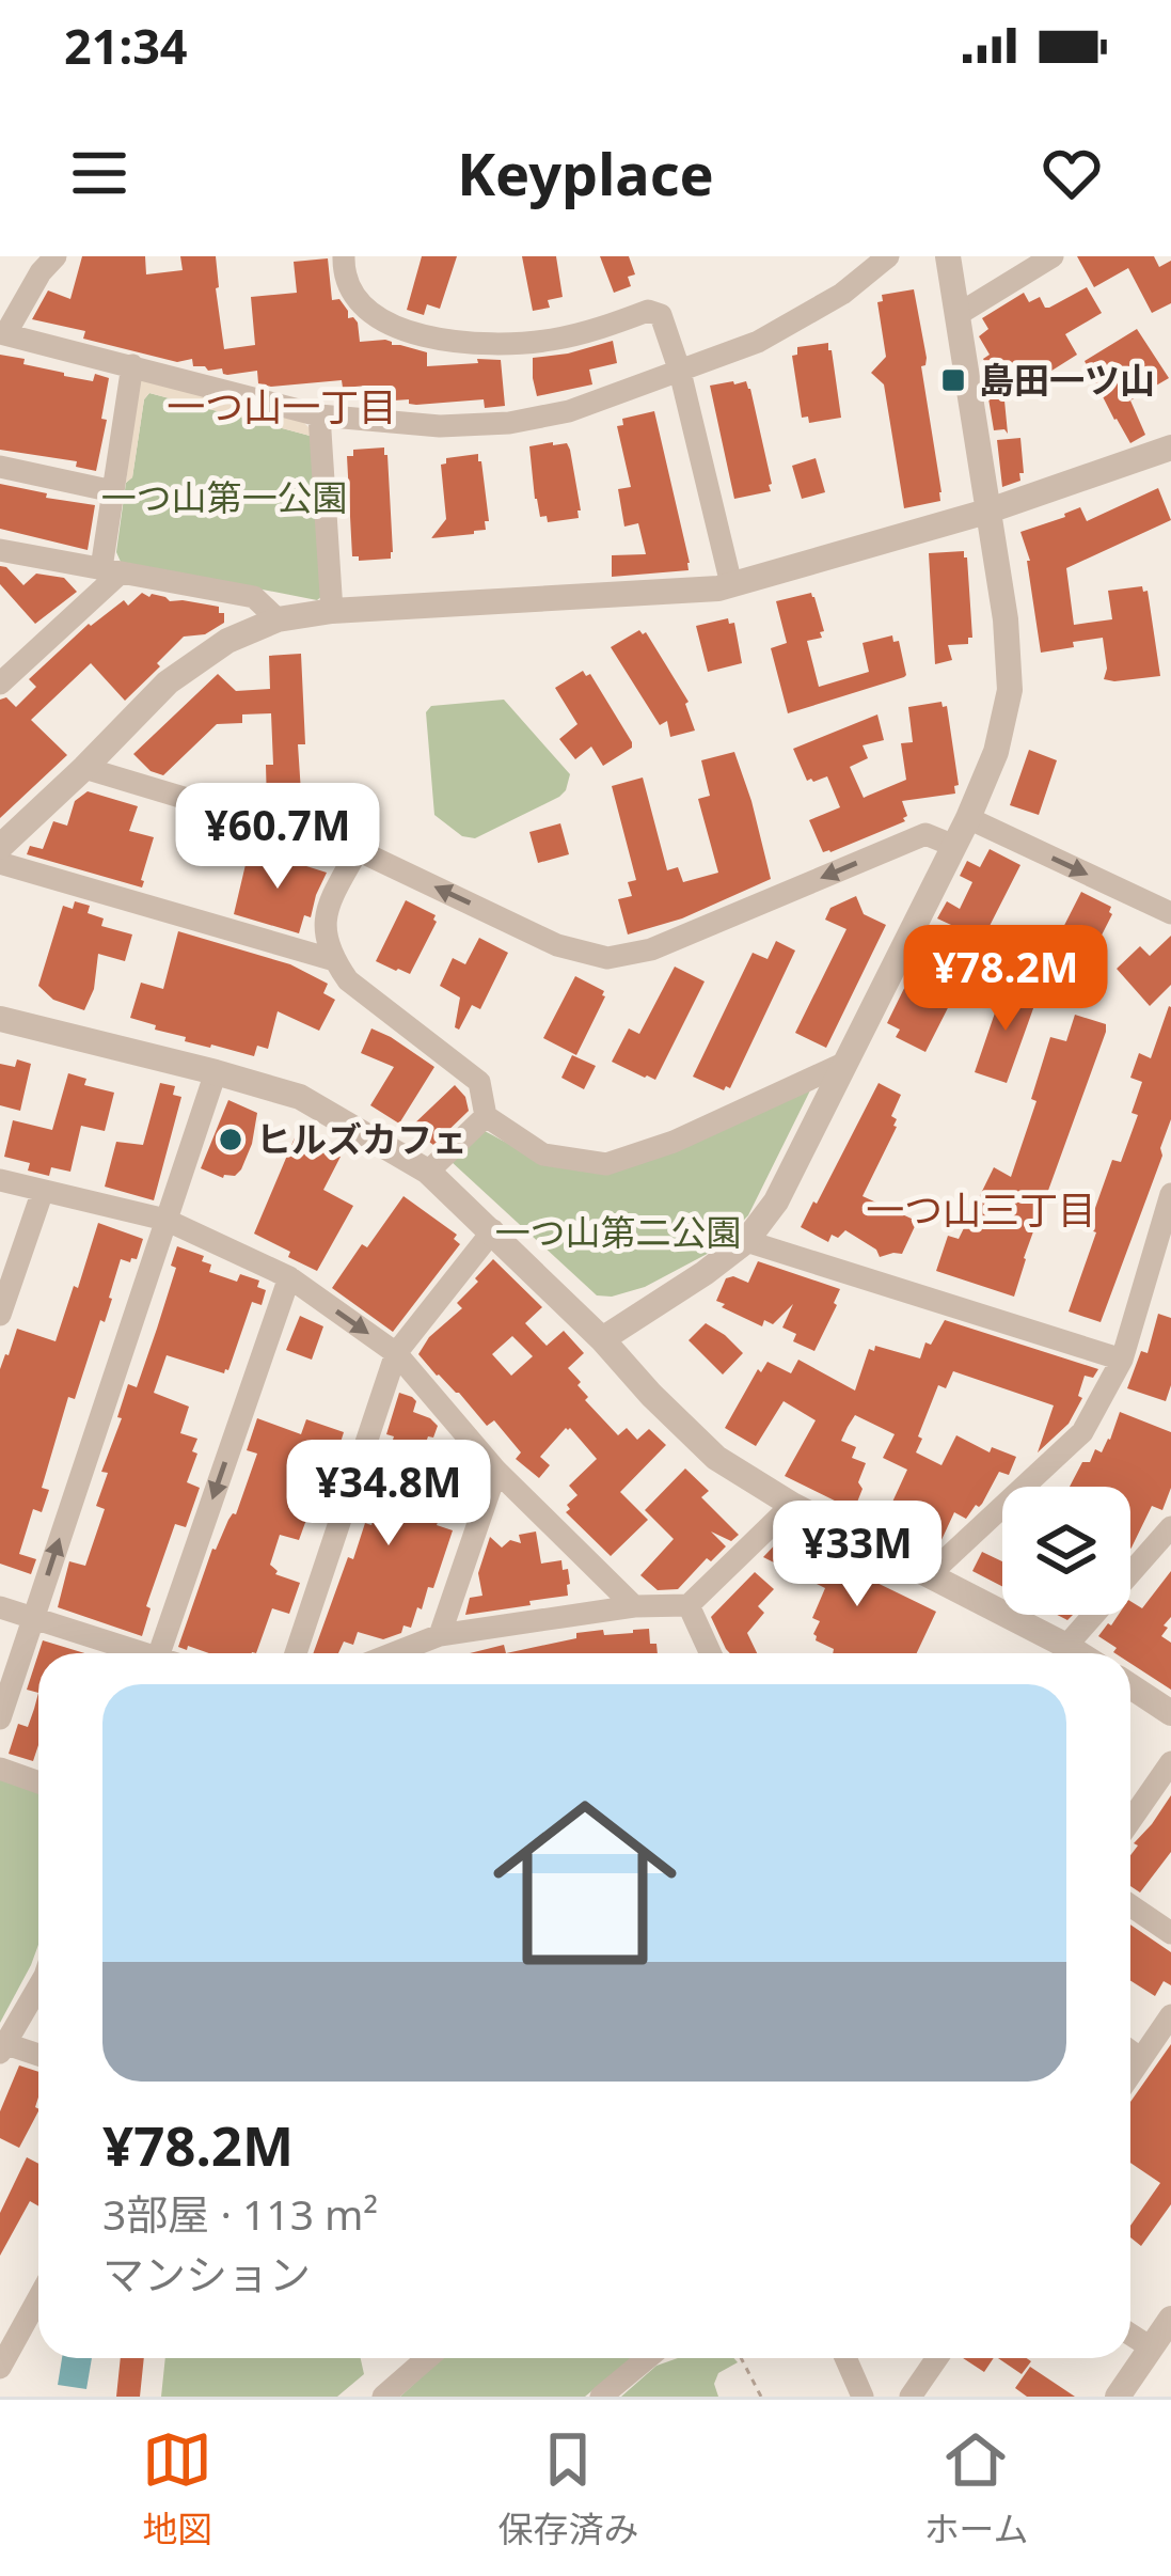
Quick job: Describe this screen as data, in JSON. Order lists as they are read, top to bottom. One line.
{"districts":["一つ山一丁目","一つ山三丁目"],"parks":["一つ山第一公園","一つ山第二公園"],"places":{"transit":["島田一ツ山"],"other":["ヒルズカフェ"]},"page":{"status":"21:34","header":"Keyplace","price":["¥60.7M","¥78.2M","¥34.8M","¥33M"],"list":[{"name":"¥78.2M","note":"3部屋 · 113 m² · マンション"}],"tabs":["地図","保存済み","ホーム"]}}
